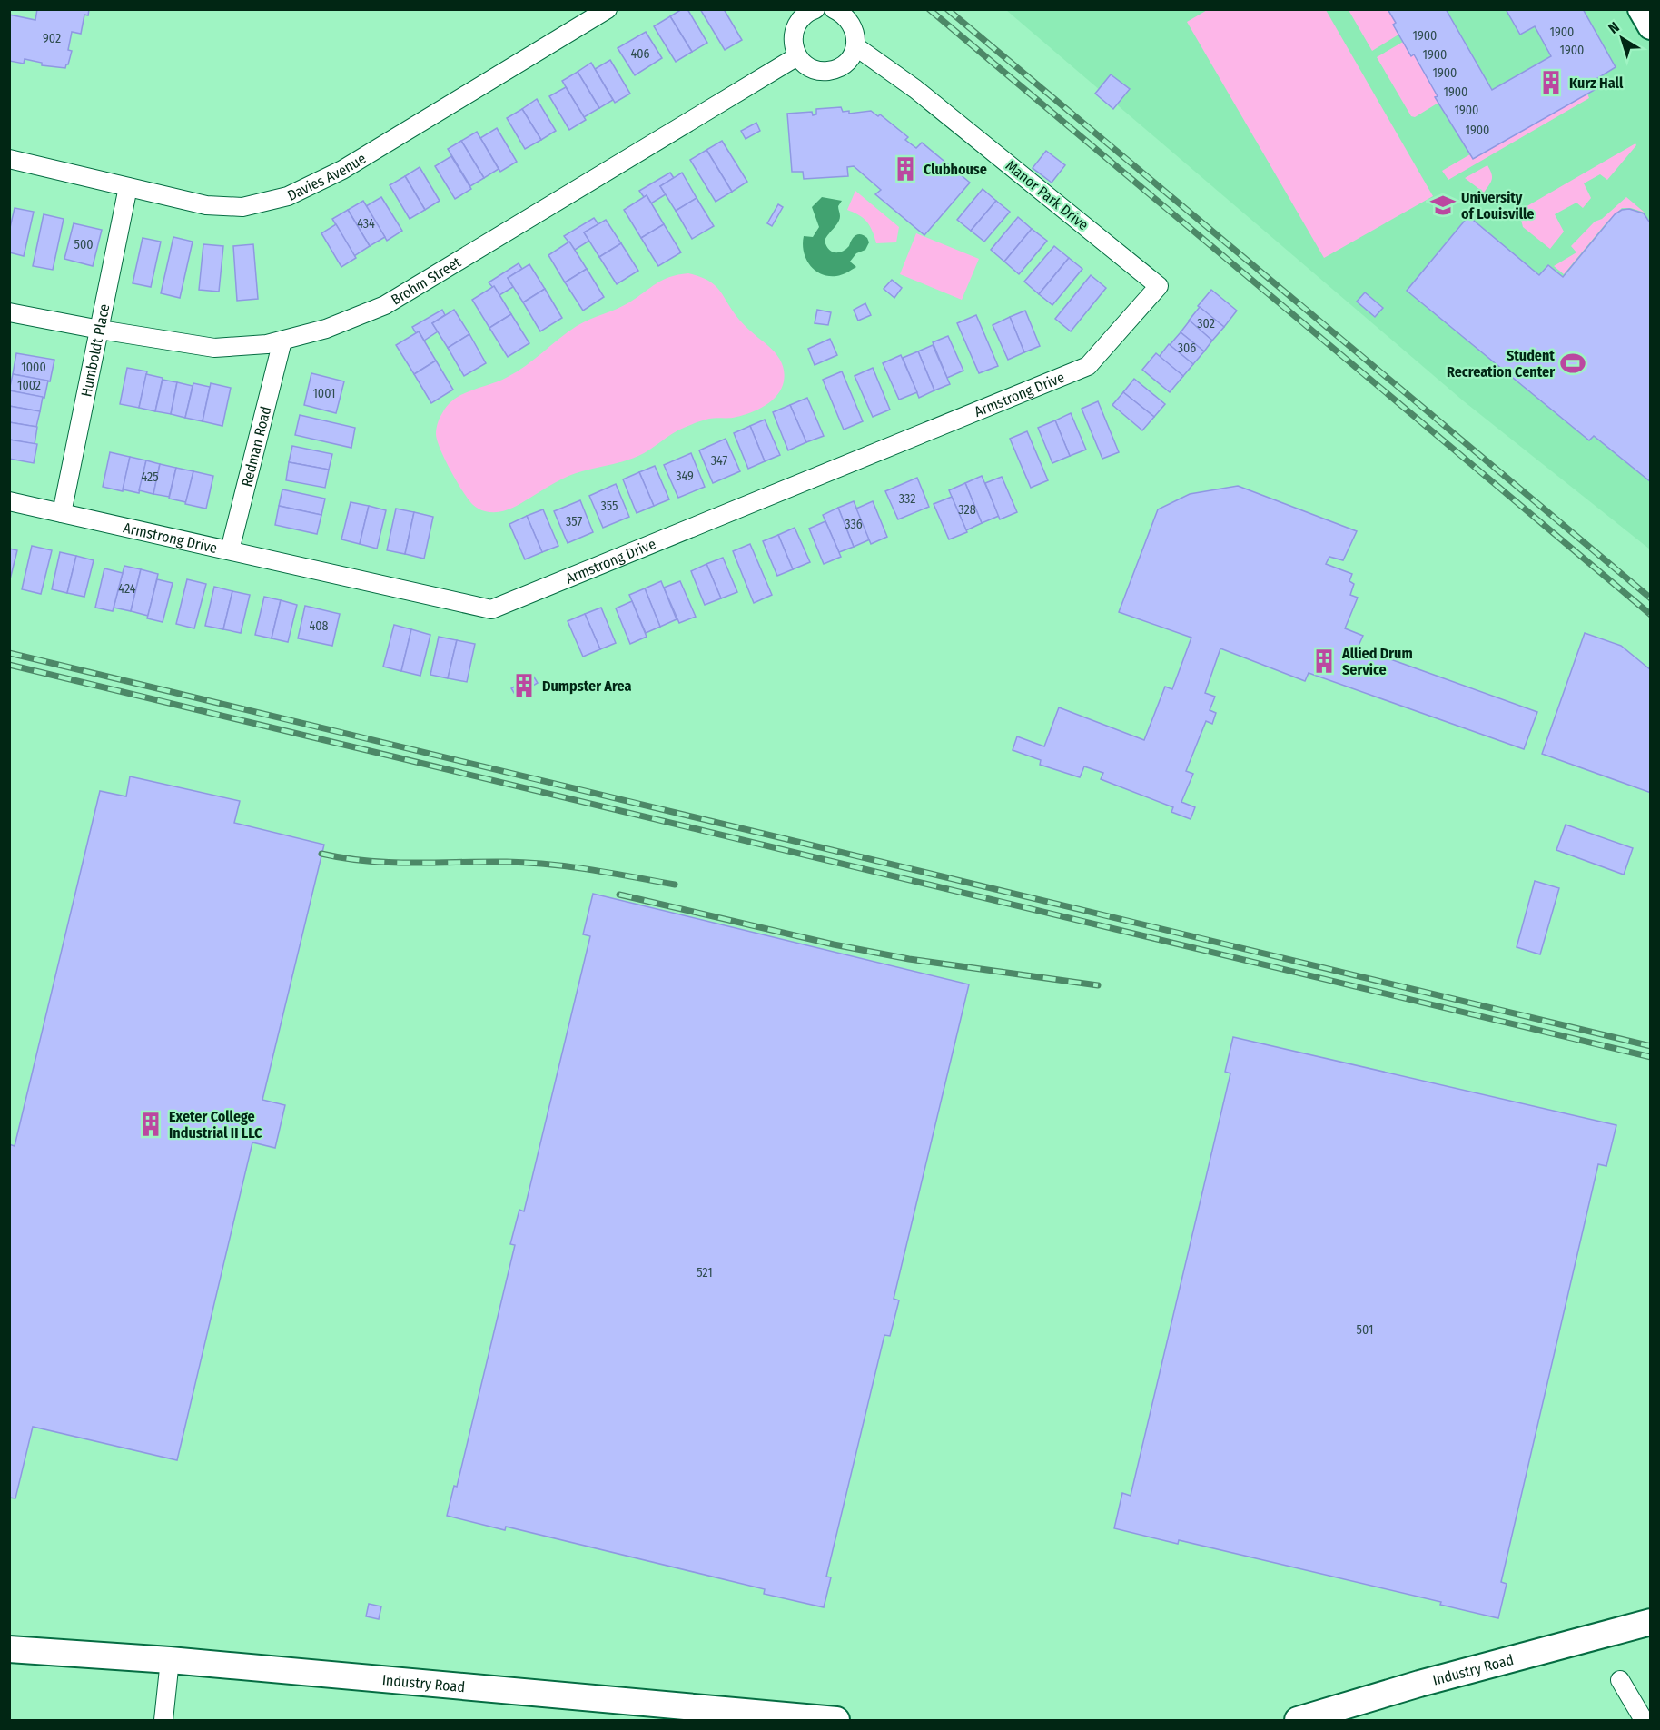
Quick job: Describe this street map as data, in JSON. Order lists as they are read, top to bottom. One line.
{"streets":{"main road":["Industry Road"],"street":["Davies Avenue","Manor Park Drive","Brohm Street","Humboldt Place","Armstrong Drive","Redman Road"]},"crossings":[["Davies Avenue","Humboldt Place"],["Manor Park Drive","Armstrong Drive"],["Brohm Street","Humboldt Place"],["Brohm Street","Redman Road"],["Humboldt Place","Armstrong Drive"],["Armstrong Drive","Redman Road"]],"places":{"building":["Kurz Hall","Clubhouse","Allied Drum Service","Dumpster Area","Exeter College Industrial II LLC"],"school or university":["University of Louisville"],"sports":["Student Recreation Center"]},"house_numbers":["1900","1900","902","1900","406","1900","1900","1900","1900","1900","434","500","302","306","1000","1002","1001","347","349","425","332","355","328","357","336","424","408","521","501"],"north":"top left"}
